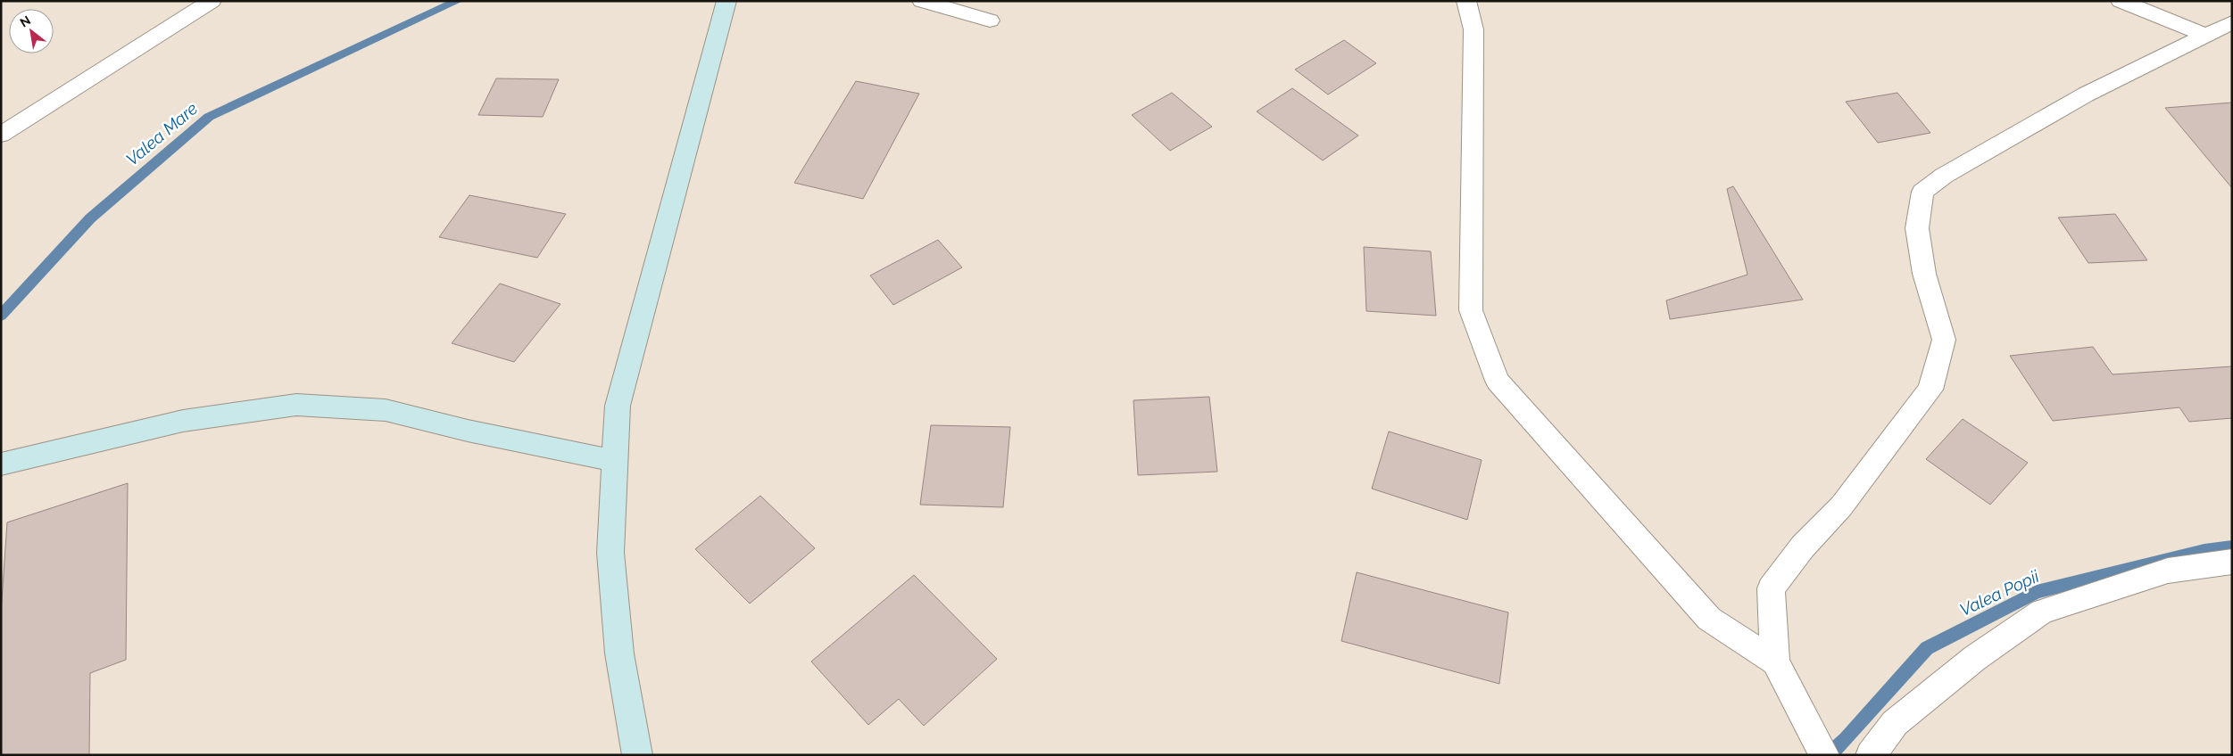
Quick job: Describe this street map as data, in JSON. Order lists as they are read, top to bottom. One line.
{"water":["Valea Mare","Valea Popii"],"north":"top left"}
